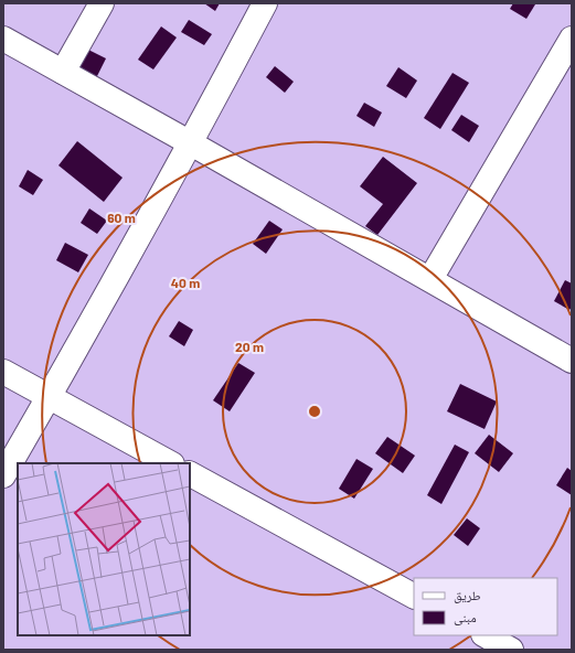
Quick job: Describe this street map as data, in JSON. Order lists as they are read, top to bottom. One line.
{"legend":["طريق","مبنى"],"rings":["60 m","40 m","20 m"]}
